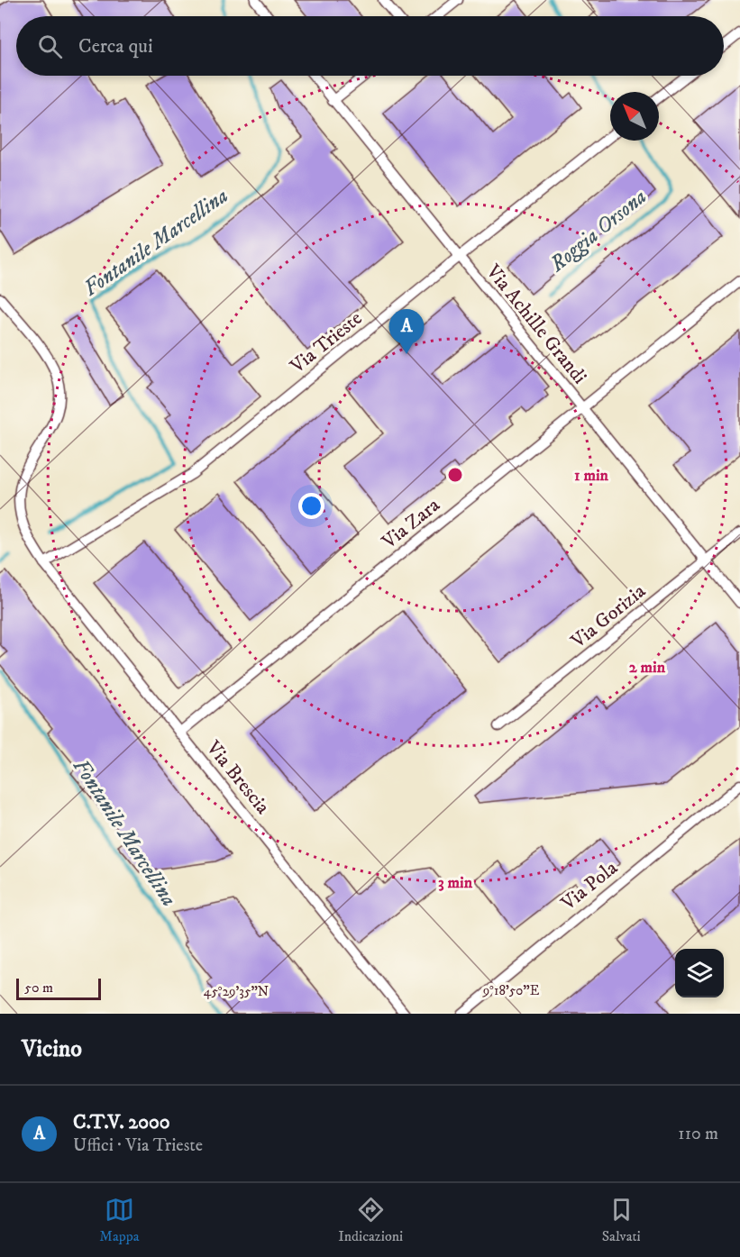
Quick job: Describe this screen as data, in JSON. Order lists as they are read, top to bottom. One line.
{"streets":{"street":["Via Achille Grandi","Via Trieste","Via Zara","Via Gorizia","Via Brescia","Via Pola"]},"crossings":[["Via Achille Grandi","Via Trieste"],["Via Achille Grandi","Via Zara"],["Via Achille Grandi","Via Gorizia"],["Via Trieste","Via Brescia"],["Via Zara","Via Brescia"]],"water":["Roggia Orsona","Fontanile Marcellina"],"scale_bar":"50 m","north":"top left","page":{"search":"Cerca qui","pins":"A","scale":"50 m","heading":"Vicino","list":[{"mark":"A","name":"C.T.V. 2000","note":"Uffici · Via Trieste","value":"110 m"}],"nav":["Mappa","Indicazioni","Salvati"]},"coordinates":["9°18'50\"E","45°29'35\"N"],"rings":["1 min","2 min","3 min"]}
